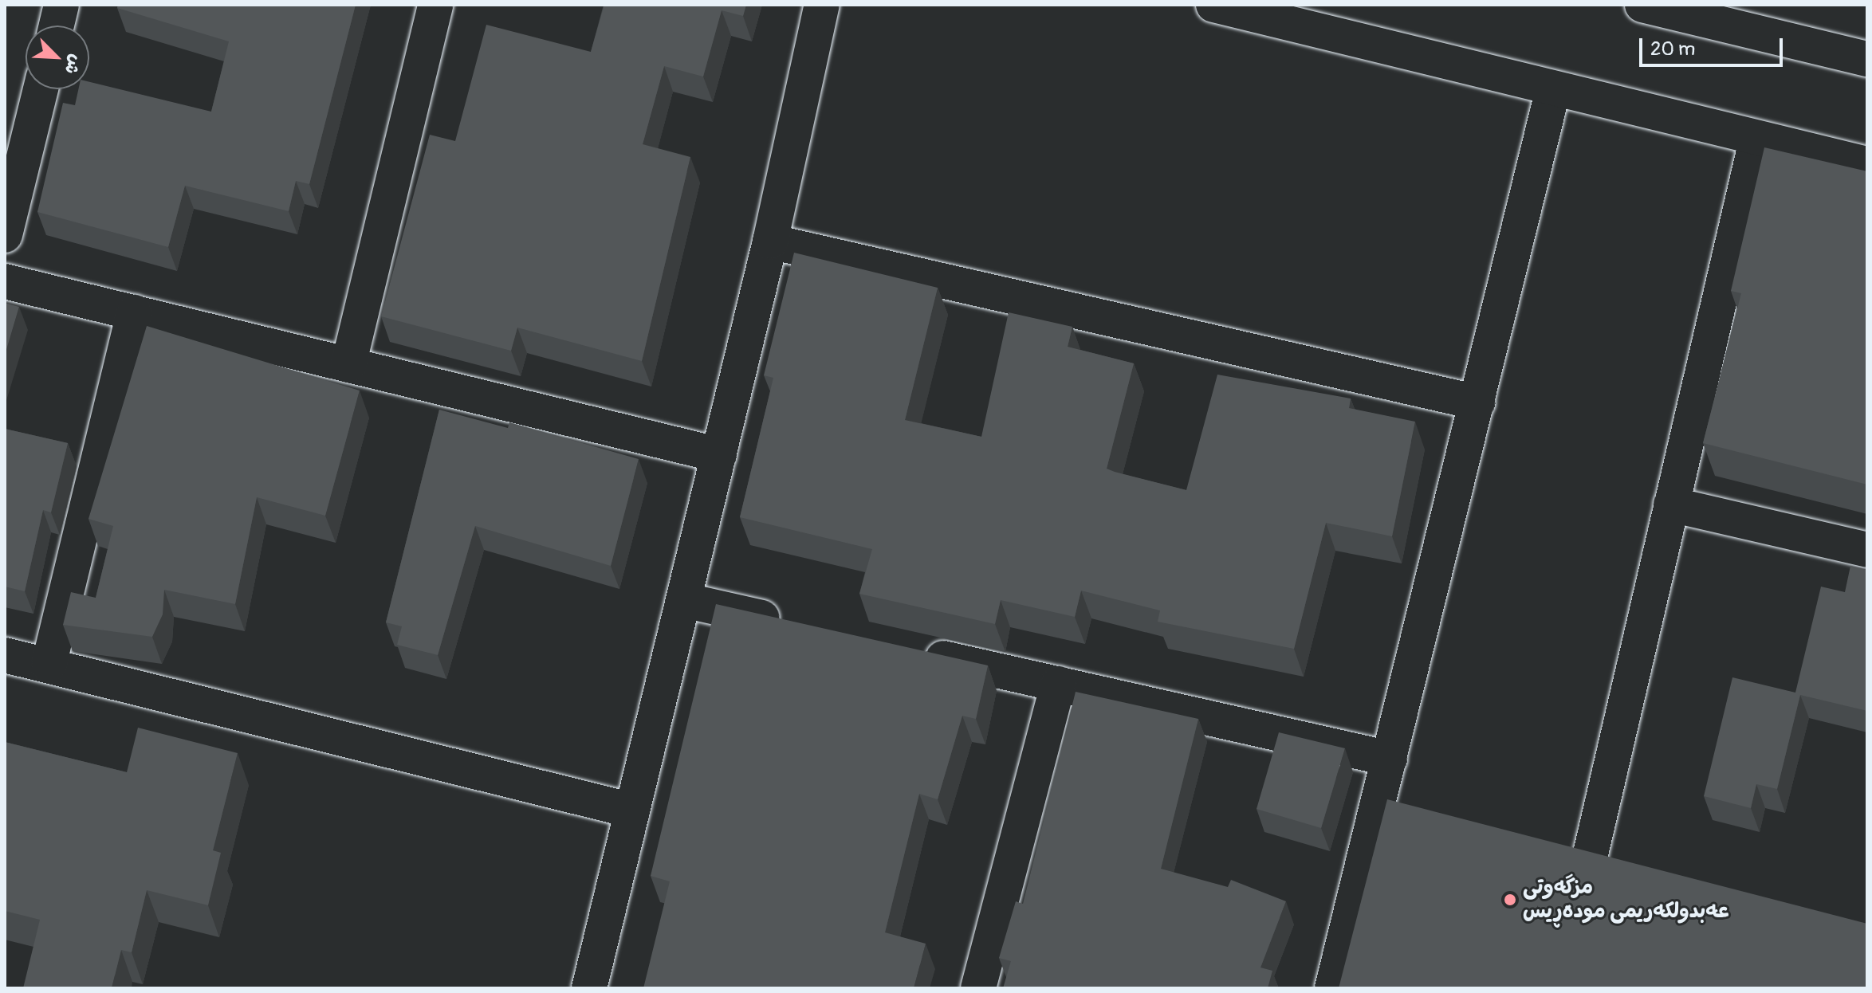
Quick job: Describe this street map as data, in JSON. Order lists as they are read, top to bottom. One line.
{"places":["مزگەوتی عەبدولکەریمی مودەڕیس"],"scale_bar":"20 m","north":"bottom right"}
